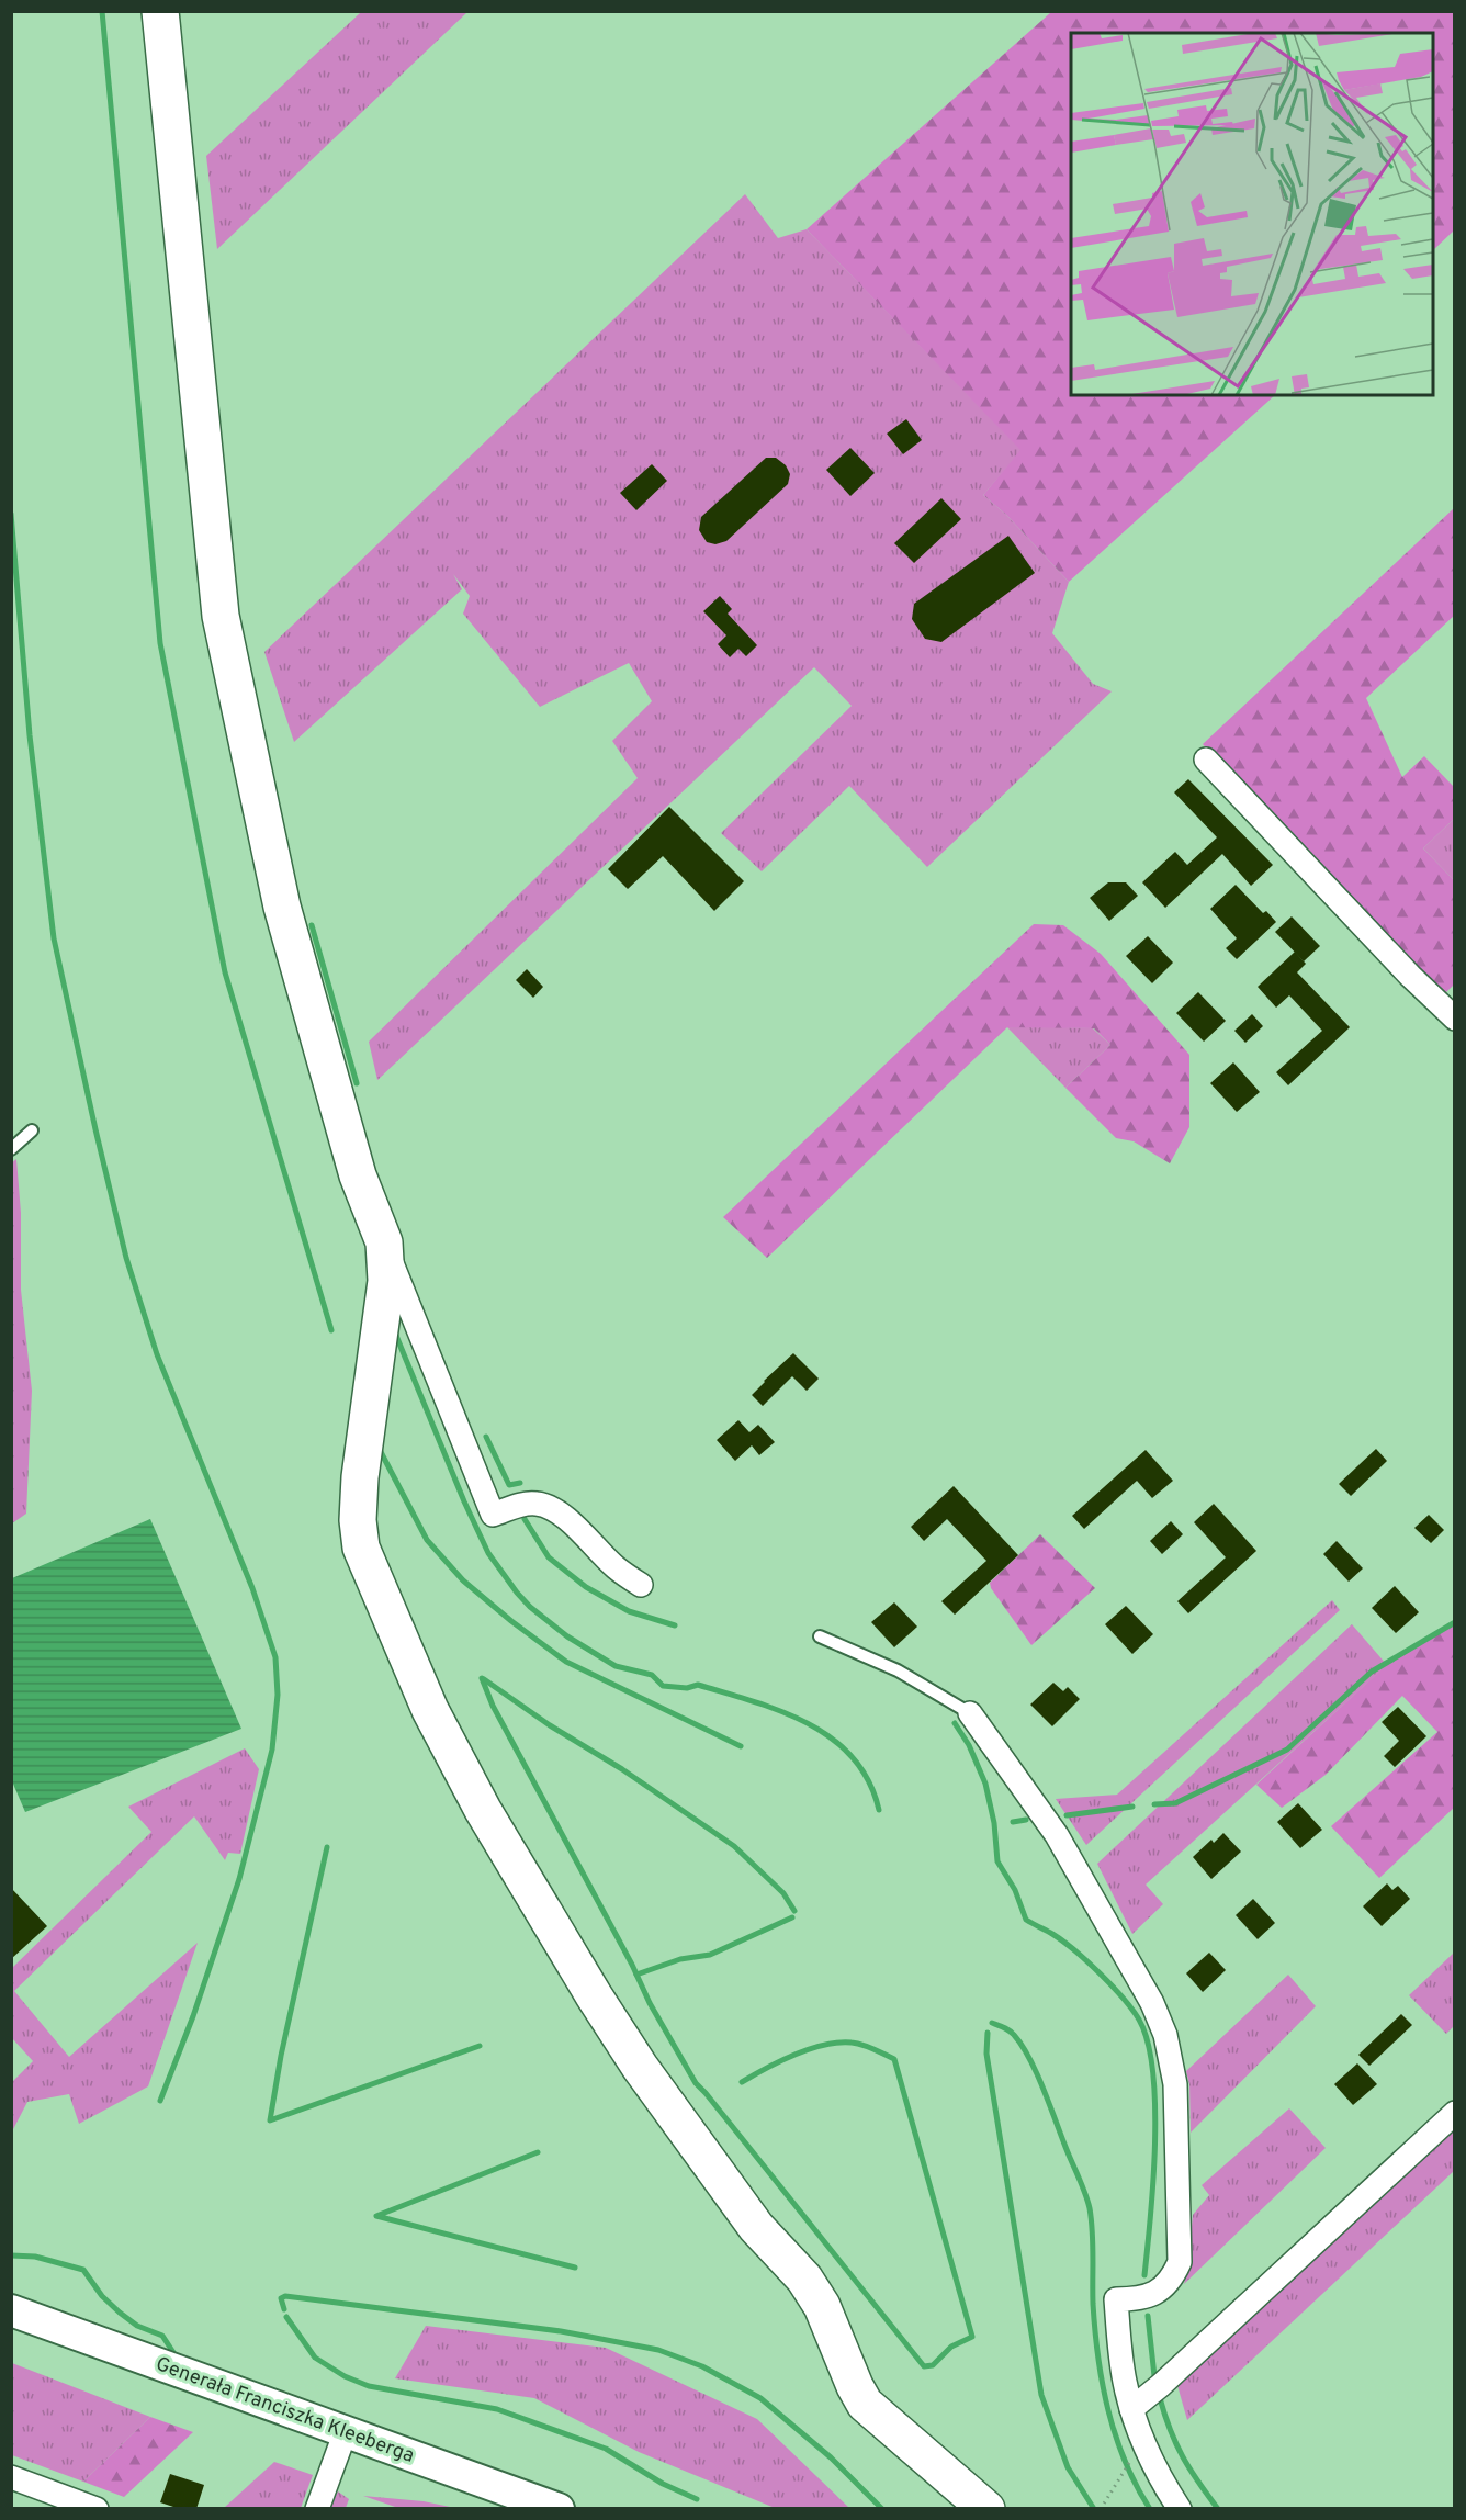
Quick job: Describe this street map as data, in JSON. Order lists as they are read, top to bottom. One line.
{"streets":{"main road":["Generała Franciszka Kleeberga"]}}
